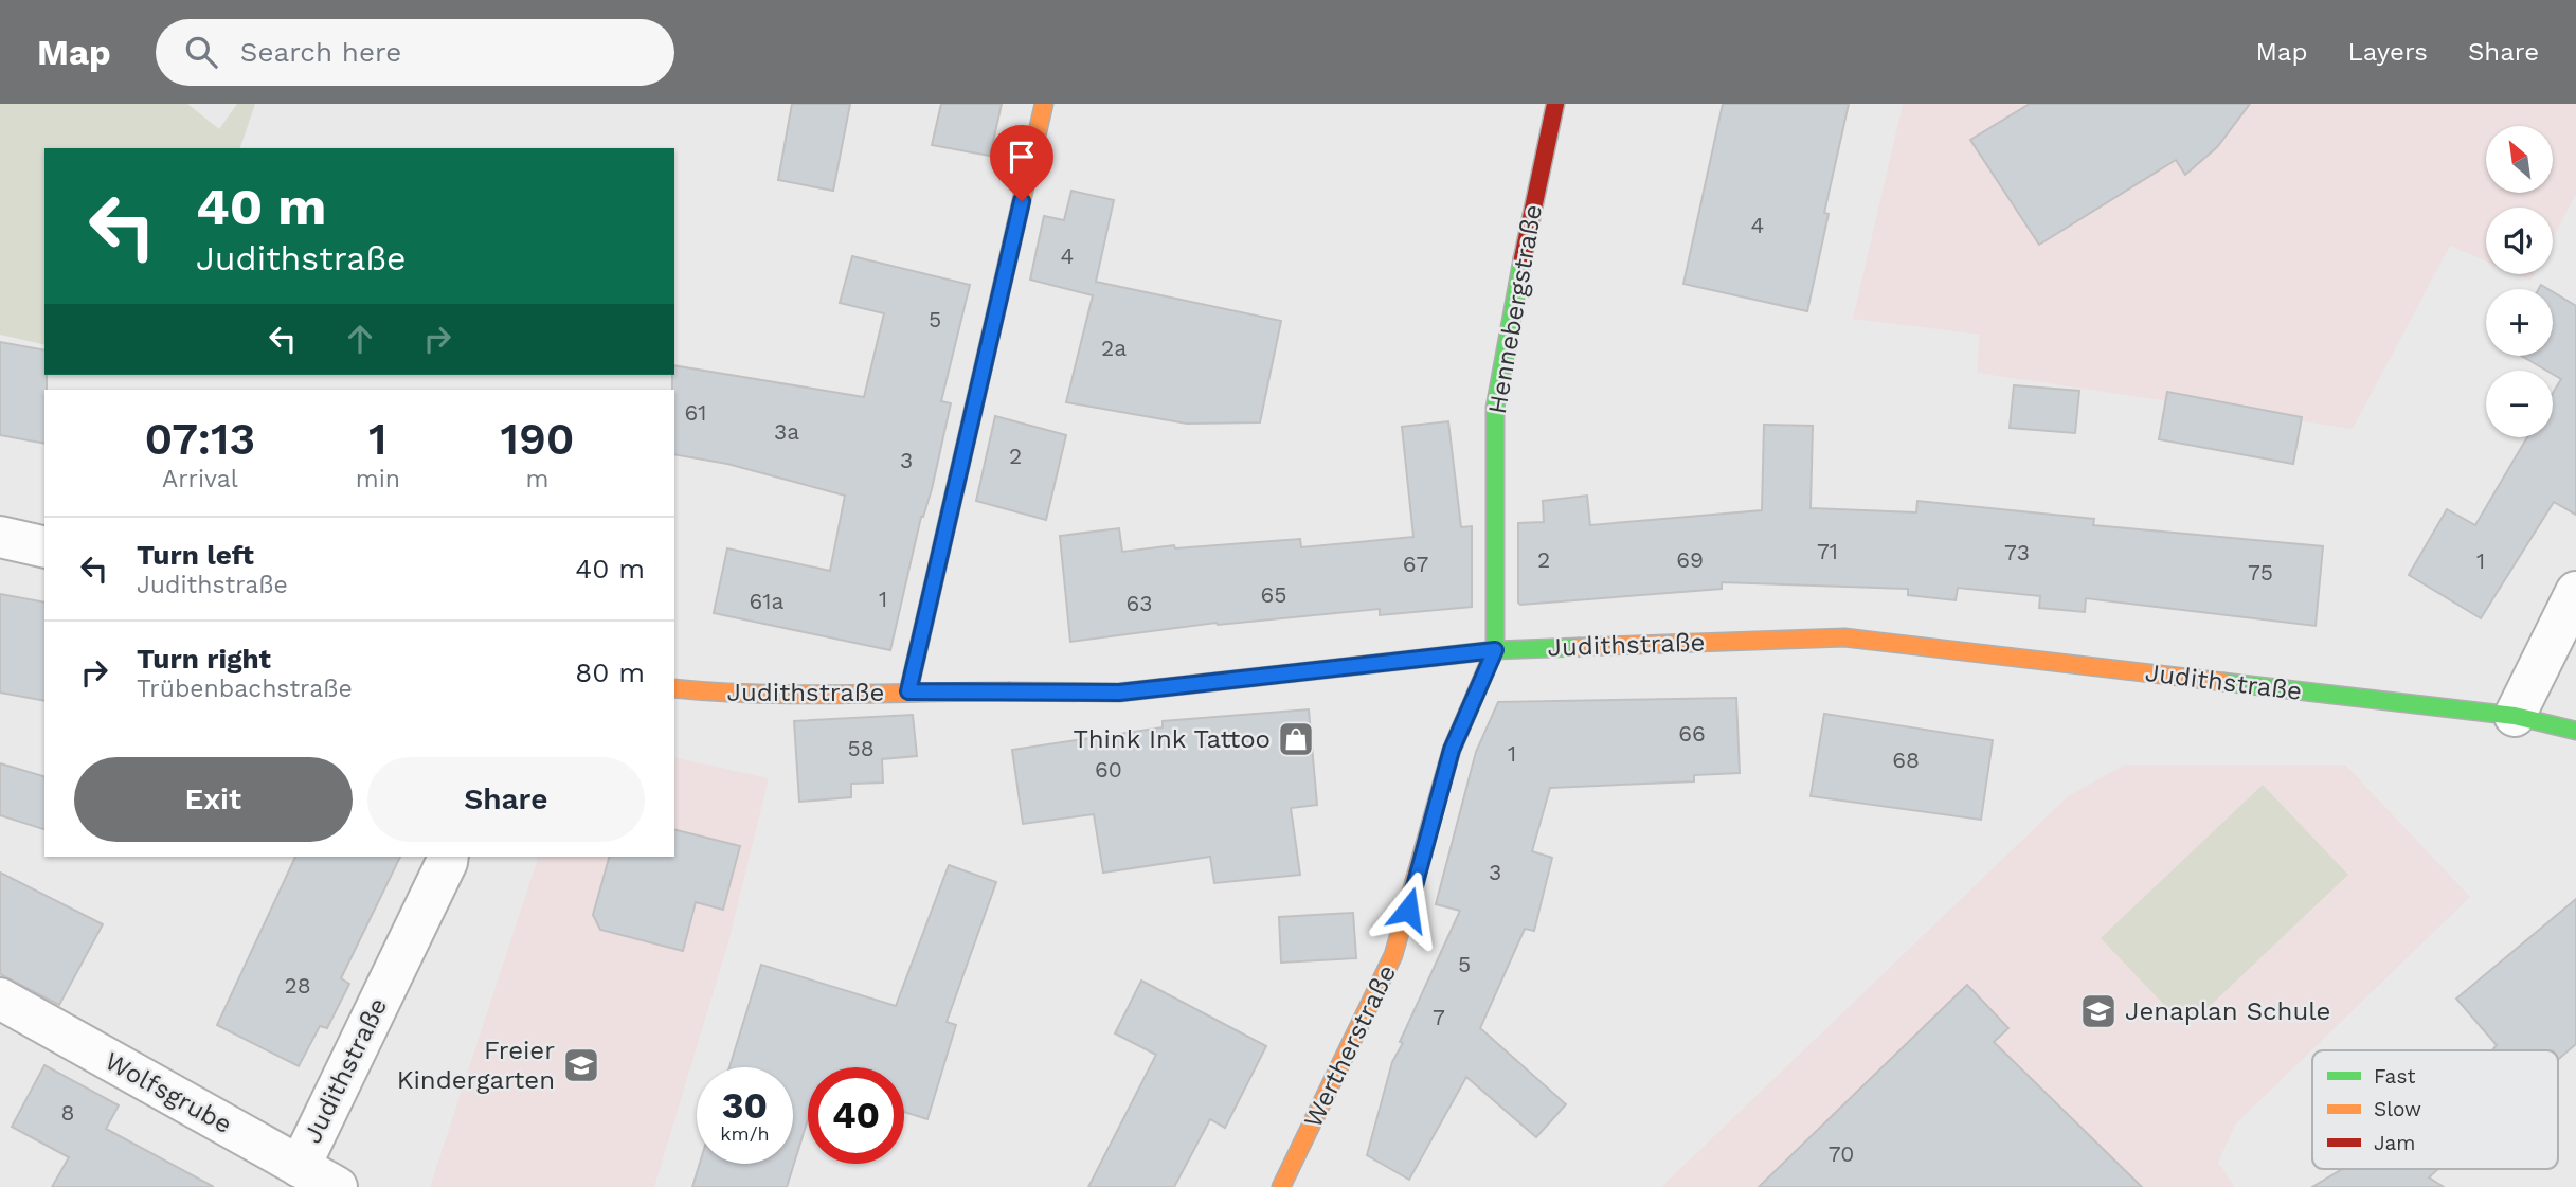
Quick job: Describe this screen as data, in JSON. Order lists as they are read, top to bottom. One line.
{"streets":{"street":["Hennebergstraße","Judithstraße","Wertherstraße","Wolfsgrube"]},"crossings":[["Hennebergstraße","Judithstraße"],["Hennebergstraße","Wertherstraße"],["Judithstraße","Wertherstraße"],["Judithstraße","Wolfsgrube"]],"places":{"shop":["Think Ink Tattoo"],"school or university":["Jenaplan Schule","Freier Kindergarten"]},"house_numbers":["4","4","5","2a","61","3a","2","3","71","73","2","69","1","67","75","65","1","61a","63","66","58","1","68","60","3","5","28","7","8","70"],"legend":["Fast","Slow","Jam"],"north":"top left","page":{"header":"Map","search":"Search here","nav":["Map","Layers","Share"],"map_buttons":["+","−"],"turn":["40 m","Judithstraße"],"eta":["07:13","Arrival","1","min","190","m"],"list":[{"name":"Turn left","note":"Judithstraße","value":"40 m"},{"name":"Turn right","note":"Trübenbachstraße","value":"80 m"}],"buttons":["Exit","Share"],"speed":"30 km/h","limit":"40"}}
